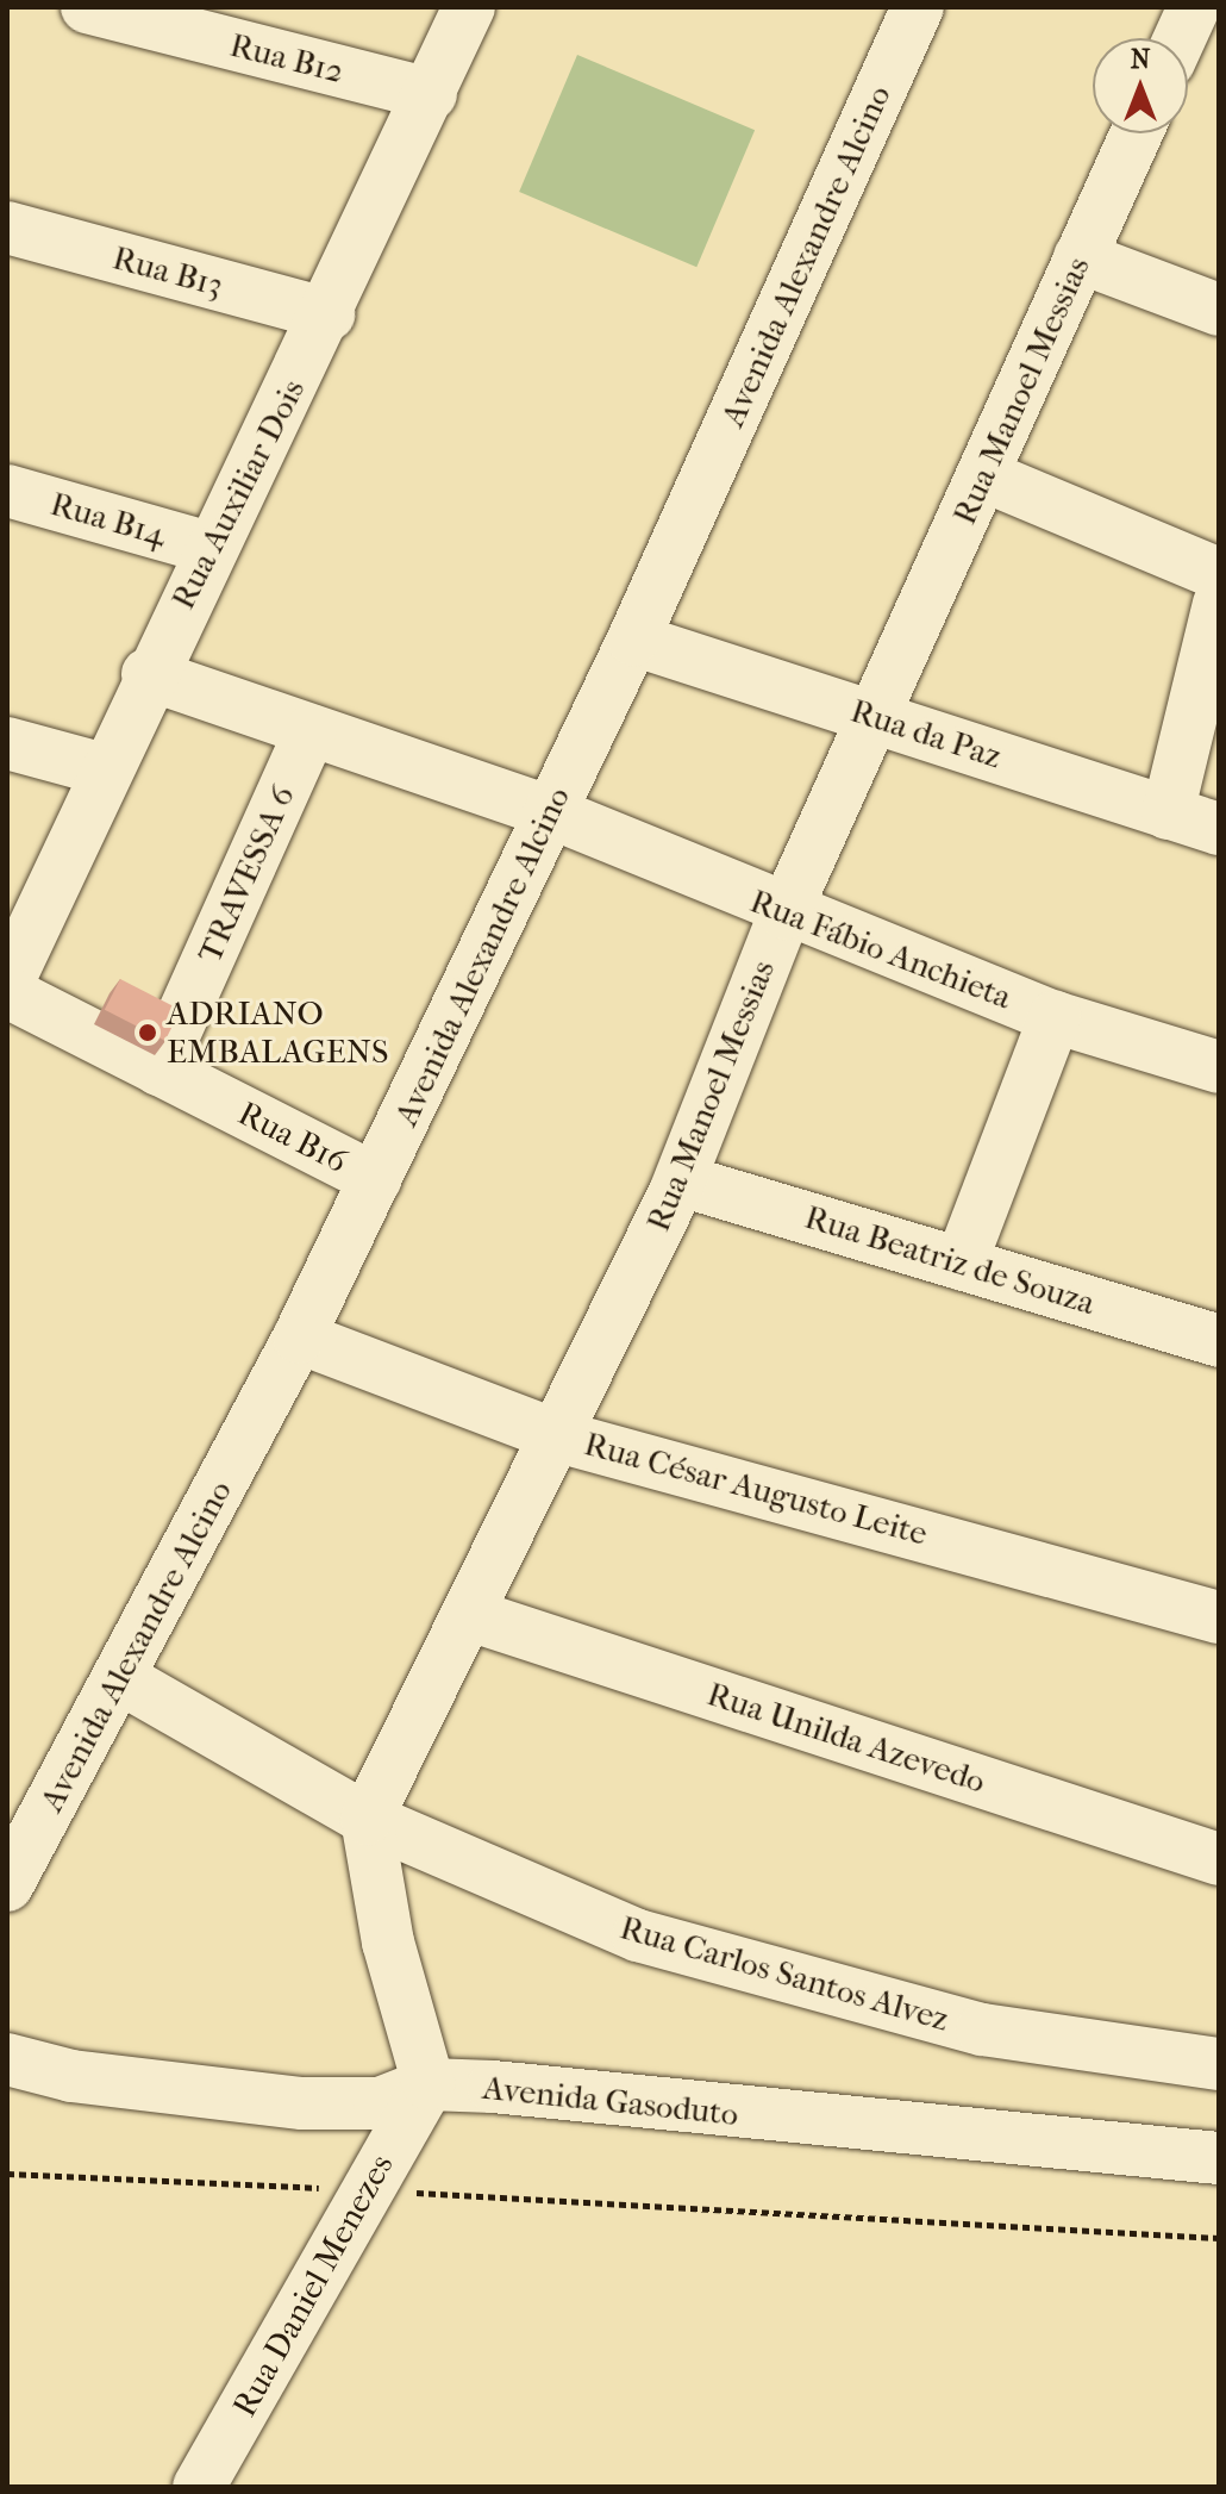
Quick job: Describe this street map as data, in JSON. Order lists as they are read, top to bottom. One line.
{"streets":{"street":["Rua B12","Avenida Alexandre Alcino","Rua B13","Rua Manoel Messias","Rua Auxiliar Dois","Rua B14","Rua da Paz","TRAVESSA 6","Rua Fábio Anchieta","Rua B16","Rua Beatriz de Souza","Rua César Augusto Leite","Rua Unilda Azevedo","Rua Carlos Santos Alvez","Avenida Gasoduto","Rua Daniel Menezes"]},"crossings":[["Rua B12","Rua Auxiliar Dois"],["Avenida Alexandre Alcino","Rua da Paz"],["Avenida Alexandre Alcino","Rua Fábio Anchieta"],["Avenida Alexandre Alcino","Rua B16"],["Avenida Alexandre Alcino","Rua César Augusto Leite"],["Avenida Alexandre Alcino","Rua Carlos Santos Alvez"],["Rua B13","Rua Auxiliar Dois"],["Rua Manoel Messias","Rua da Paz"],["Rua Manoel Messias","Rua Fábio Anchieta"],["Rua Manoel Messias","Rua Beatriz de Souza"],["Rua Manoel Messias","Rua César Augusto Leite"],["Rua Manoel Messias","Rua Unilda Azevedo"],["Rua Manoel Messias","Rua Carlos Santos Alvez"],["Rua Auxiliar Dois","Rua B14"],["Rua Auxiliar Dois","Rua Fábio Anchieta"],["TRAVESSA 6","Rua Fábio Anchieta"],["TRAVESSA 6","Rua B16"],["Avenida Gasoduto","Rua Daniel Menezes"]],"places":["ADRIANO EMBALAGENS"],"north":"top"}
